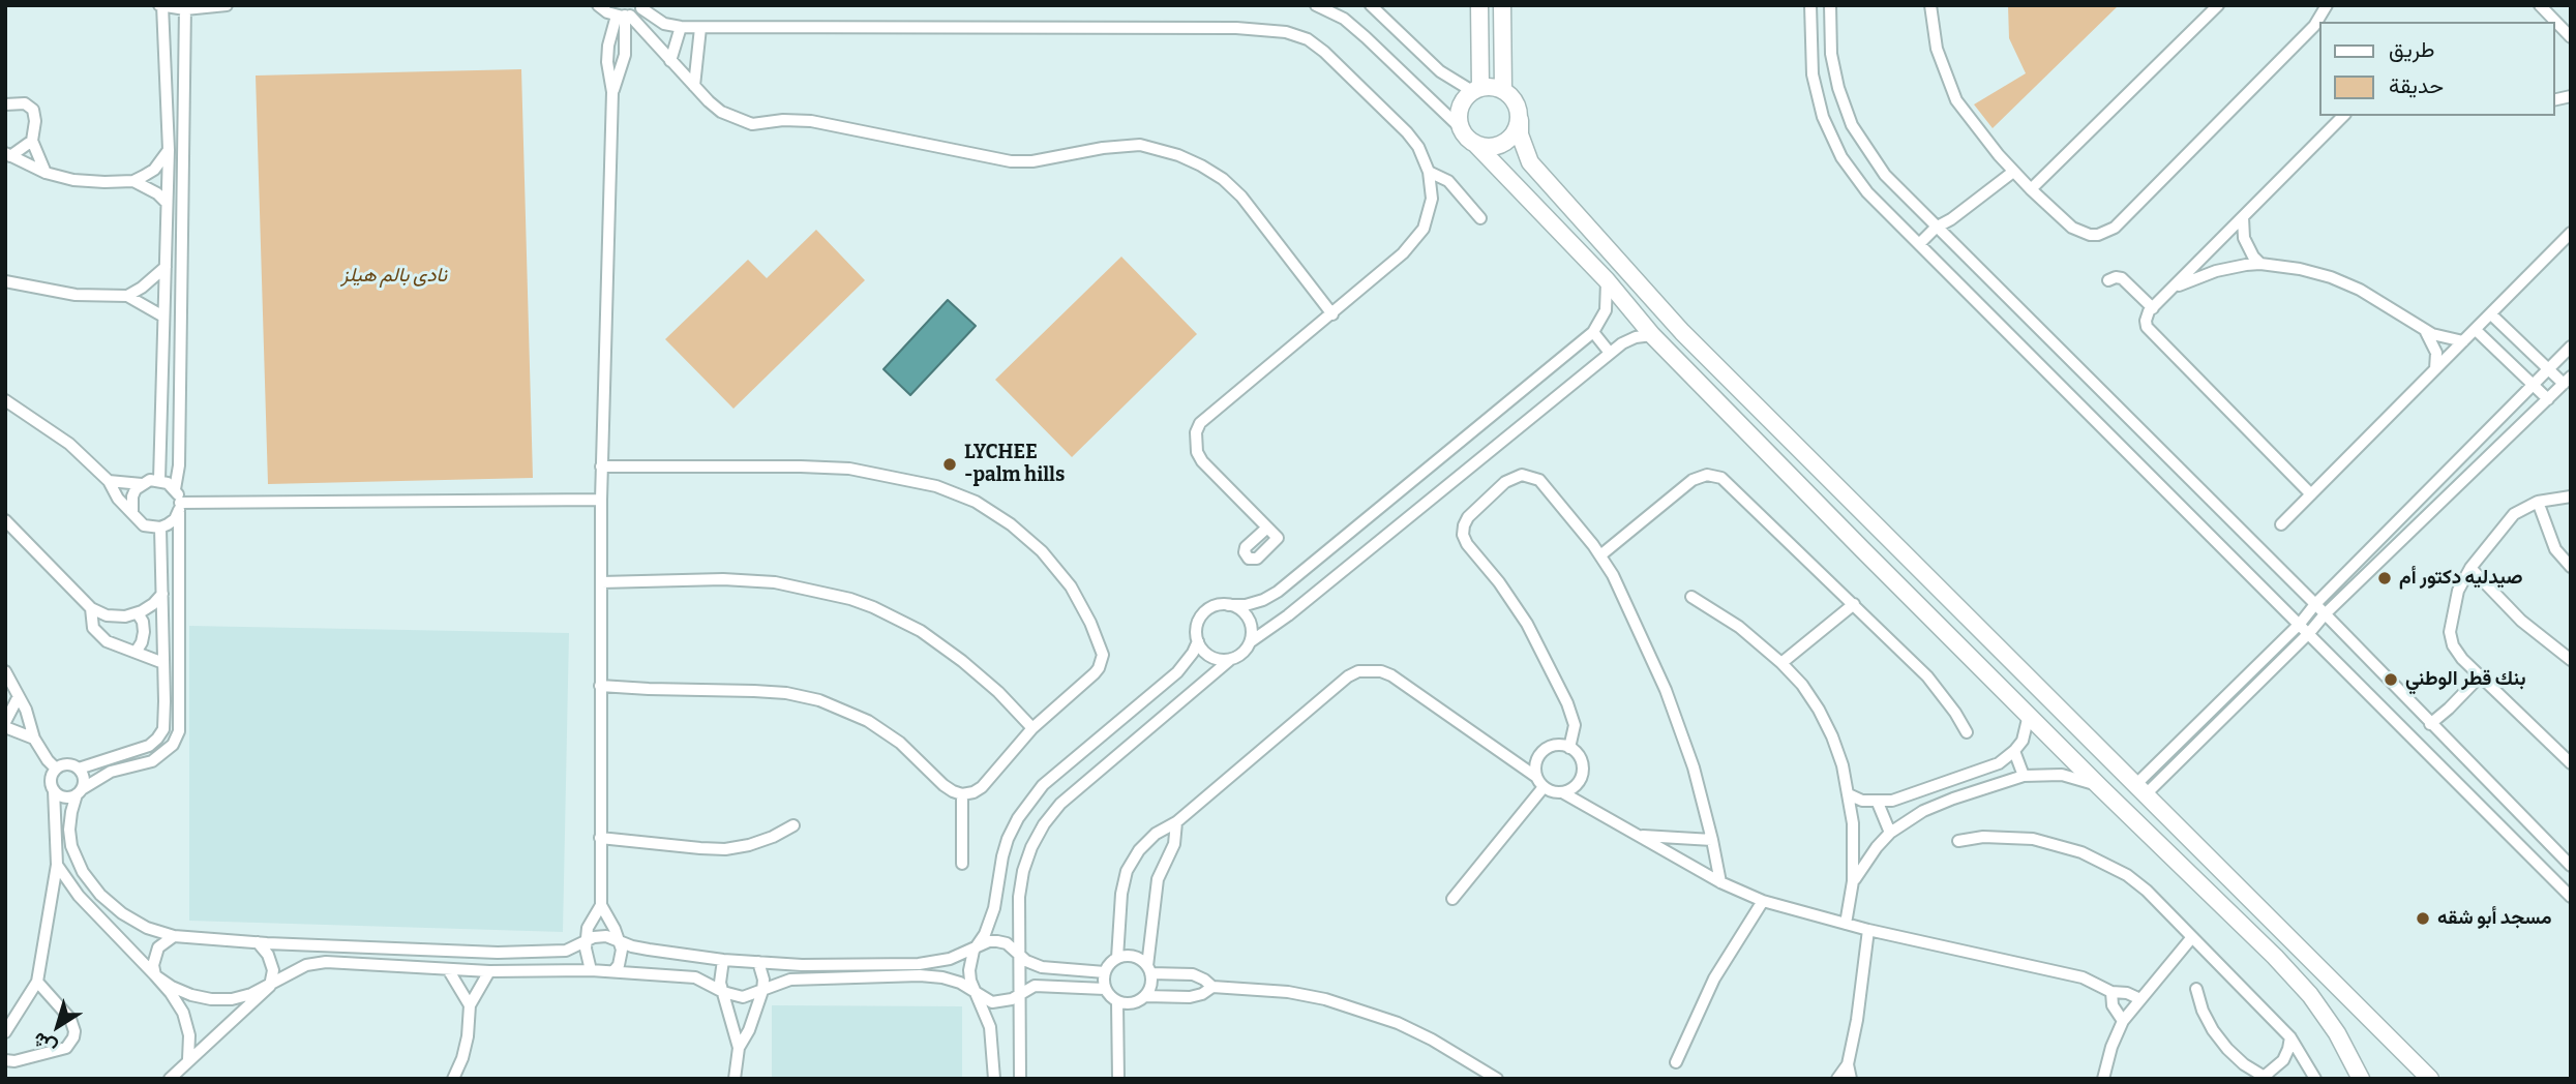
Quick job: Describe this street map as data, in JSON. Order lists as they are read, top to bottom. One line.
{"parks":["نادى بالم هيلز"],"places":["LYCHEE -palm hills","صيدليه دكتور أم","بنك قطر الوطني","مسجد أبو شقه"],"legend":["طريق","حديقة"],"north":"bottom left"}
